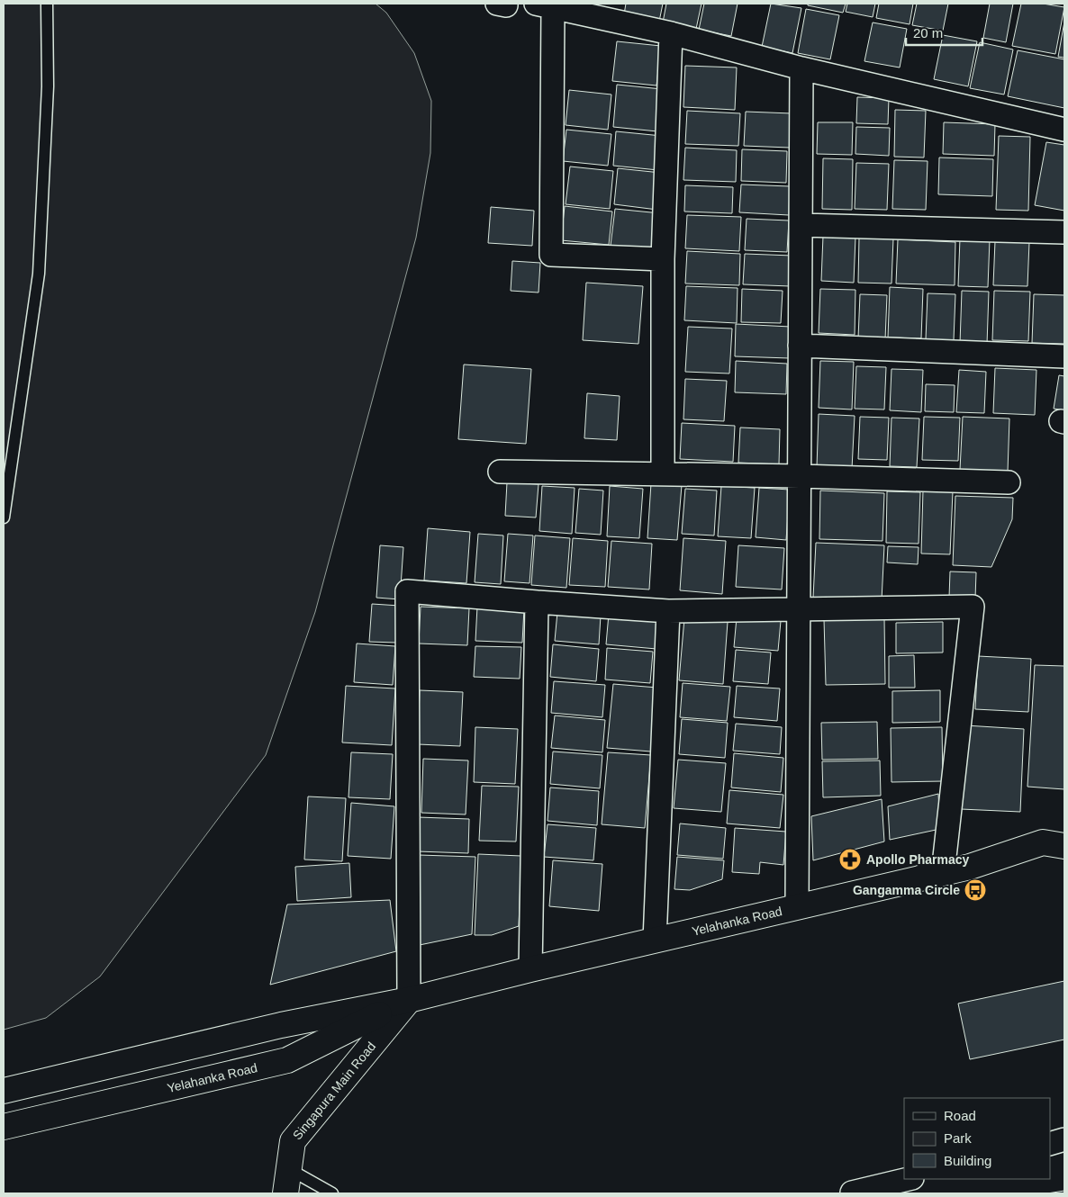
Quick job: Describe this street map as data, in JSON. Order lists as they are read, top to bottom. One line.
{"streets":{"main road":["Yelahanka Road","Singapura Main Road"]},"crossings":[["Yelahanka Road","Singapura Main Road"]],"places":{"pharmacy":["Apollo Pharmacy"],"bus stop":["Gangamma Circle"]},"legend":["Road","Park","Building"],"scale_bar":"20 m"}
